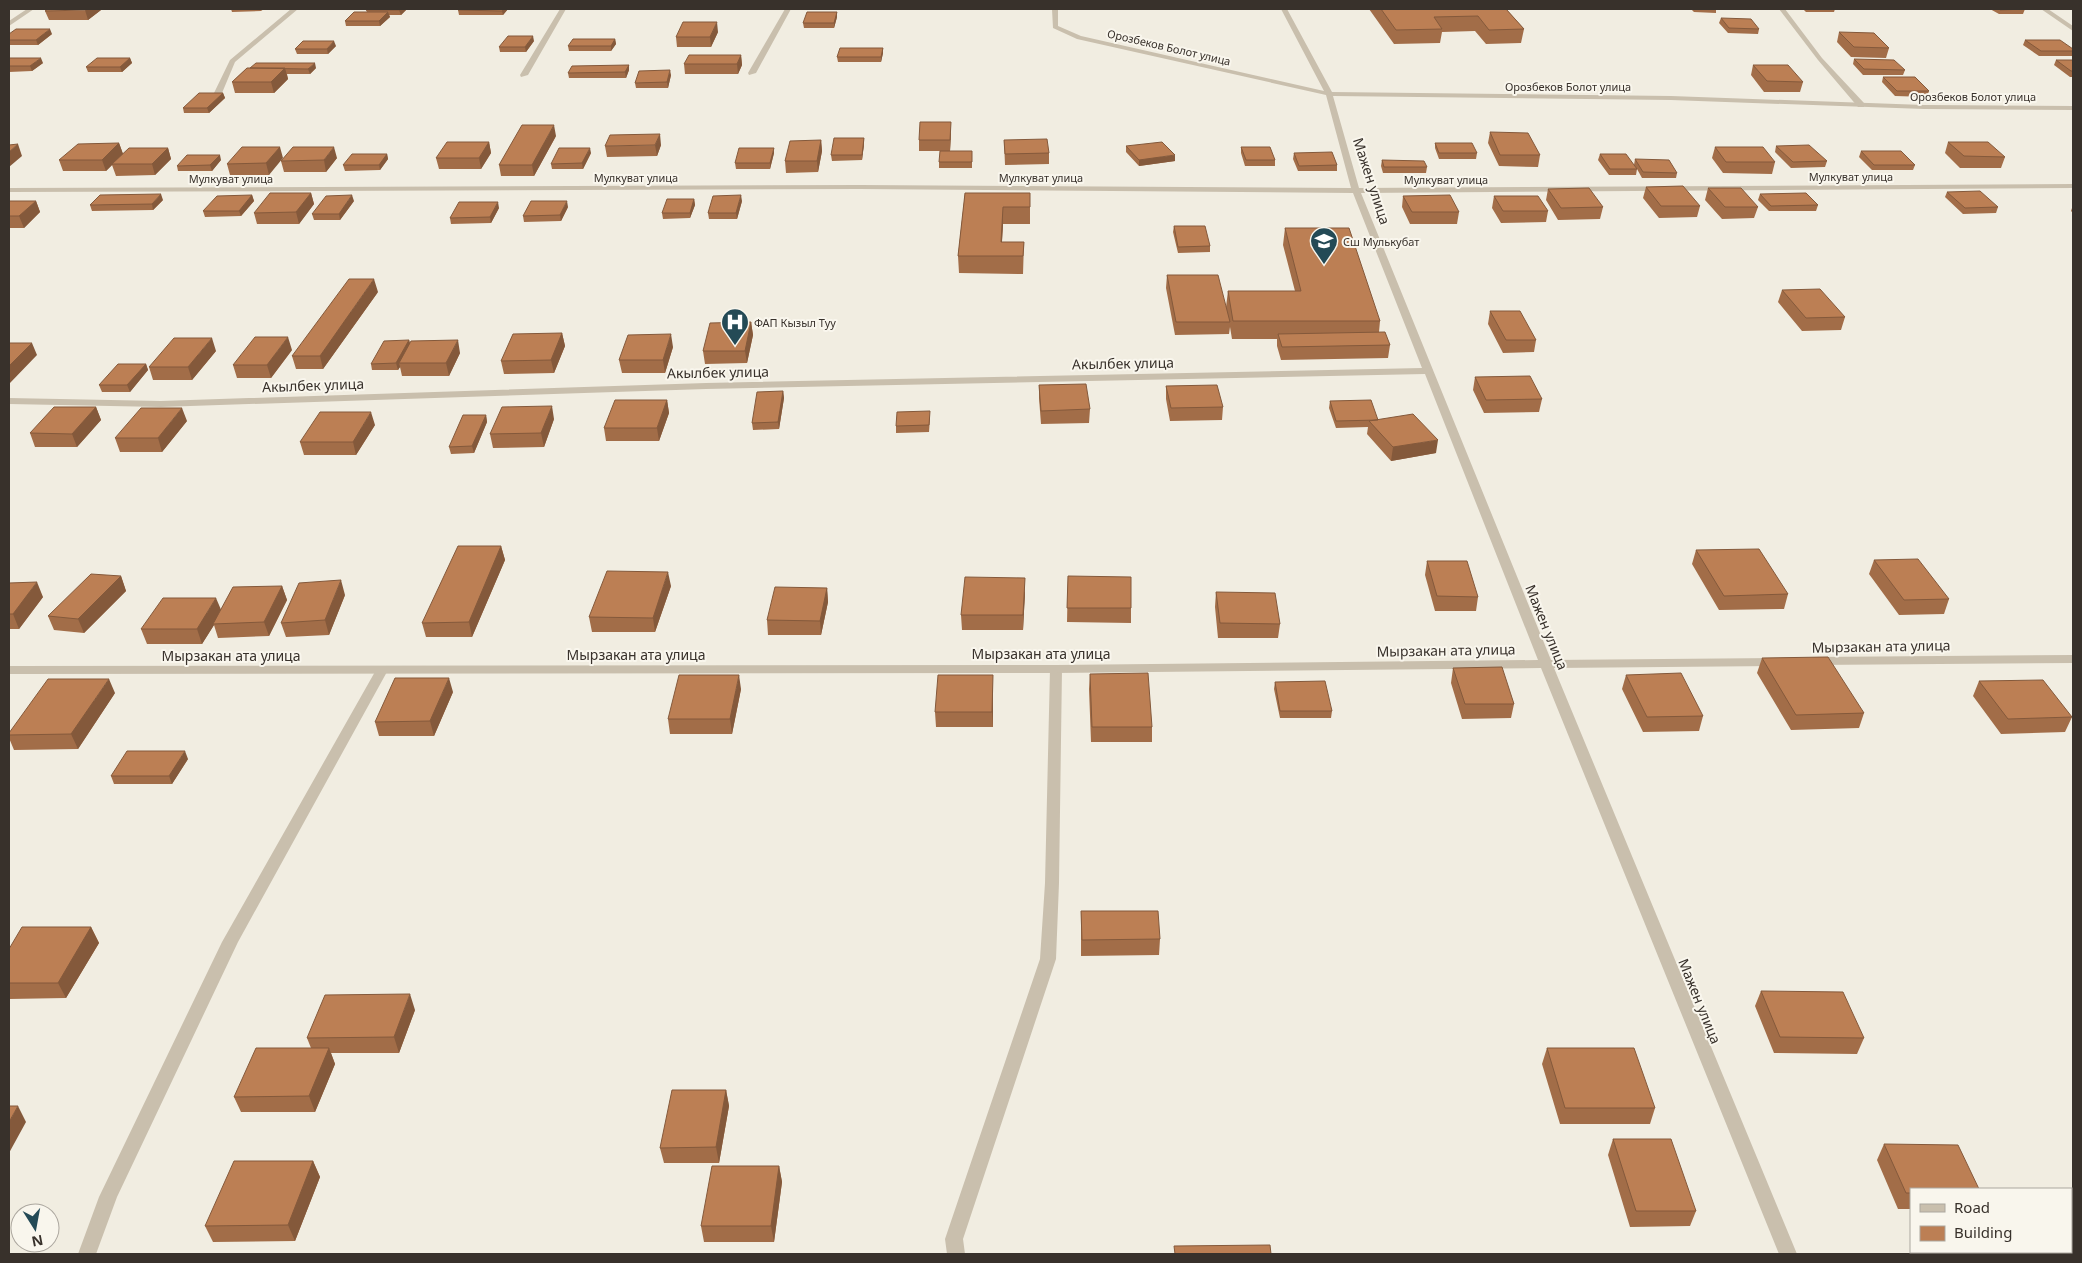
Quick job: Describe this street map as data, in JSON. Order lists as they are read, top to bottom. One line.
{"streets":{"street":["Орозбеков Болот улица","Мулкуват улица","Мажен улица","Акылбек улица","Мырзакан ата улица"]},"crossings":[["Орозбеков Болот улица","Мажен улица"],["Мулкуват улица","Мажен улица"],["Мажен улица","Акылбек улица"],["Мажен улица","Мырзакан ата улица"]],"places":{"school or university":["Сш Мулькубат"],"hospital":["ФАП Кызыл Туу"]},"legend":["Road","Building"],"north":"bottom"}
